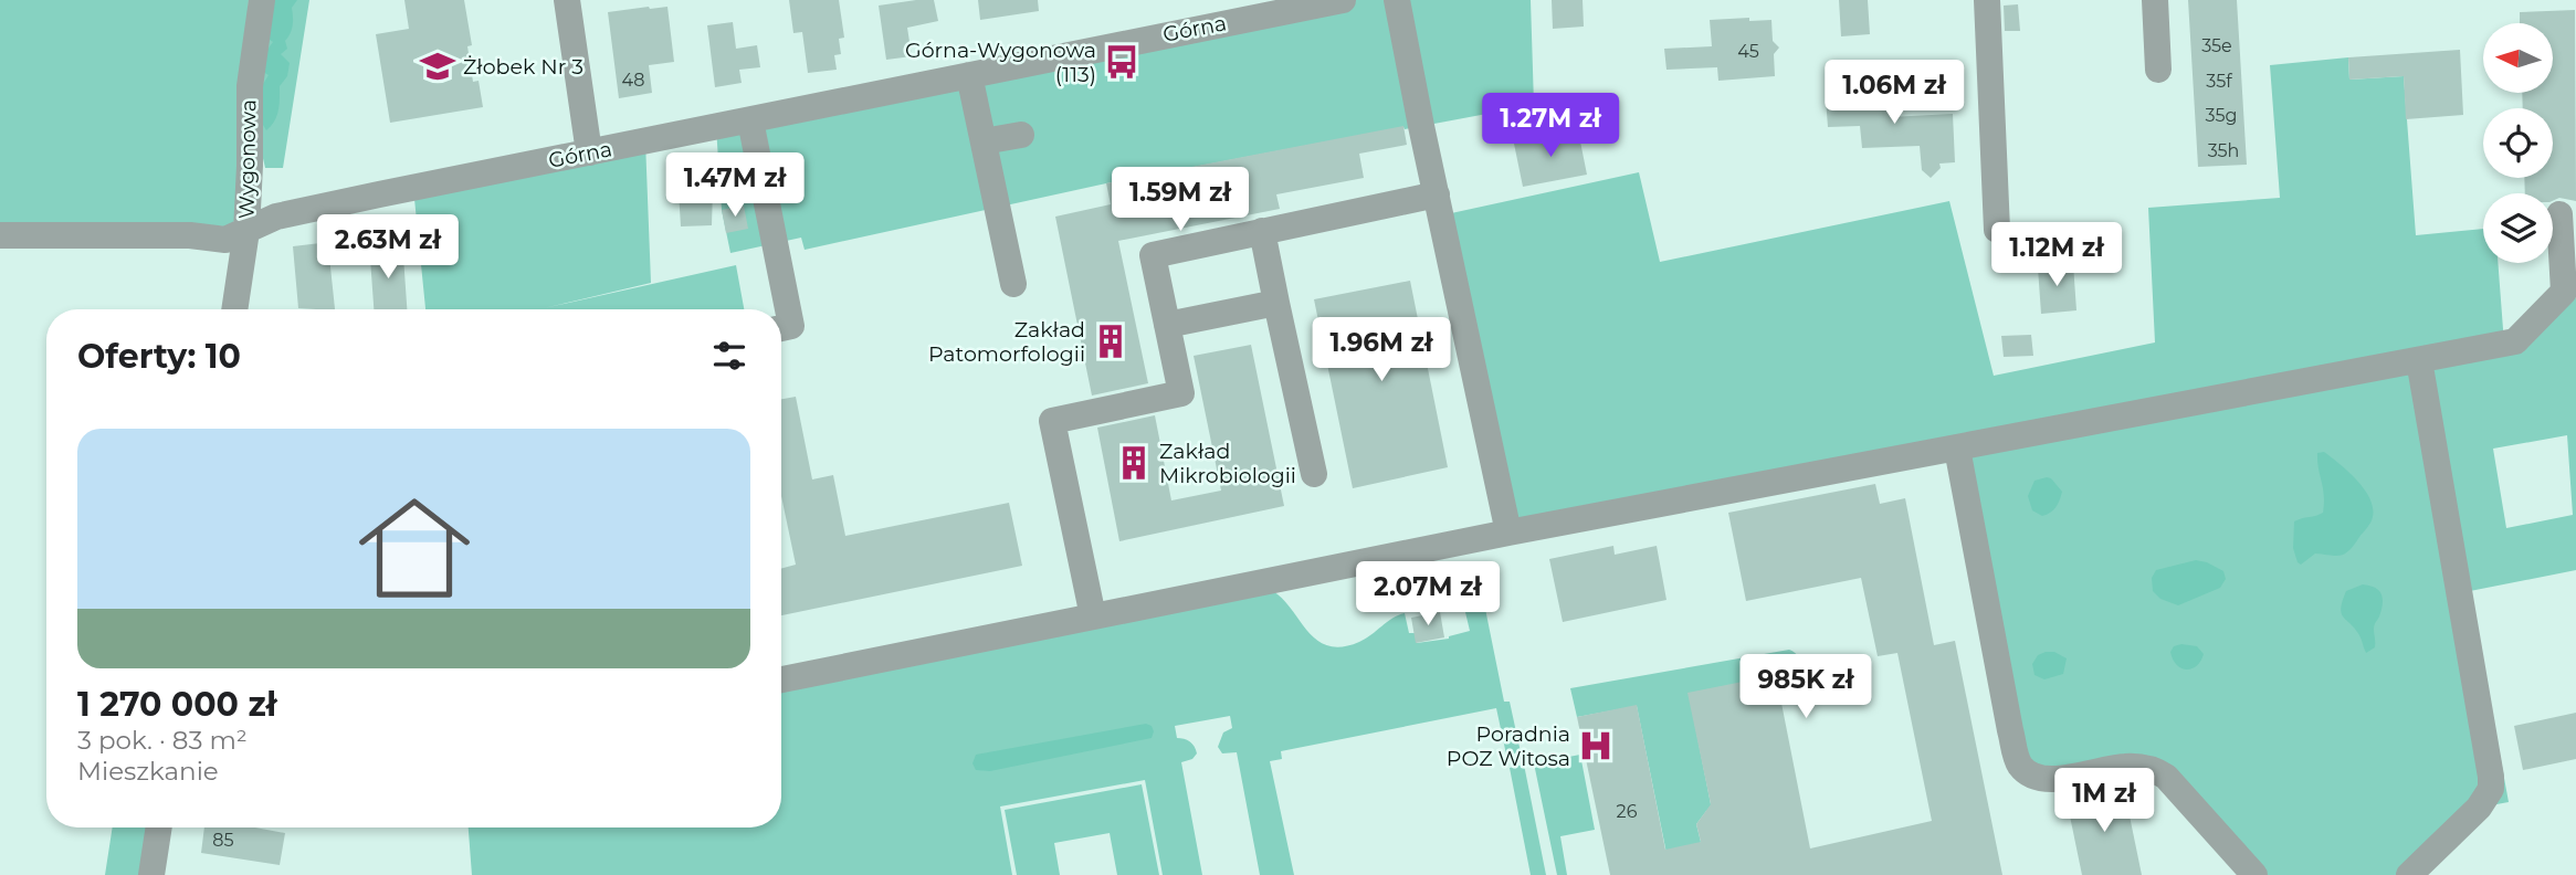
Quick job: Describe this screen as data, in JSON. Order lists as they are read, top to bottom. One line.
{"streets":{"street":["Górna","Wygonowa"]},"crossings":[["Górna","Wygonowa"]],"places":{"bus stop":["Górna-Wygonowa (113)"],"school or university":["Żłobek Nr 3"],"building":["Zakład Patomorfologii","Zakład Mikrobiologii"],"hospital":["Poradnia POZ Witosa"]},"house_numbers":["35e","45","48","35f","35g","35h","26","85"],"north":"left","page":{"price":["1.06M zł","1.27M zł","1.47M zł","1.59M zł","2.63M zł","1.12M zł","1.96M zł","2.07M zł","985K zł","1M zł"],"heading":"Oferty: 10","list":[{"name":"1 270 000 zł","note":"3 pok. · 83 m² · Mieszkanie"}]}}
